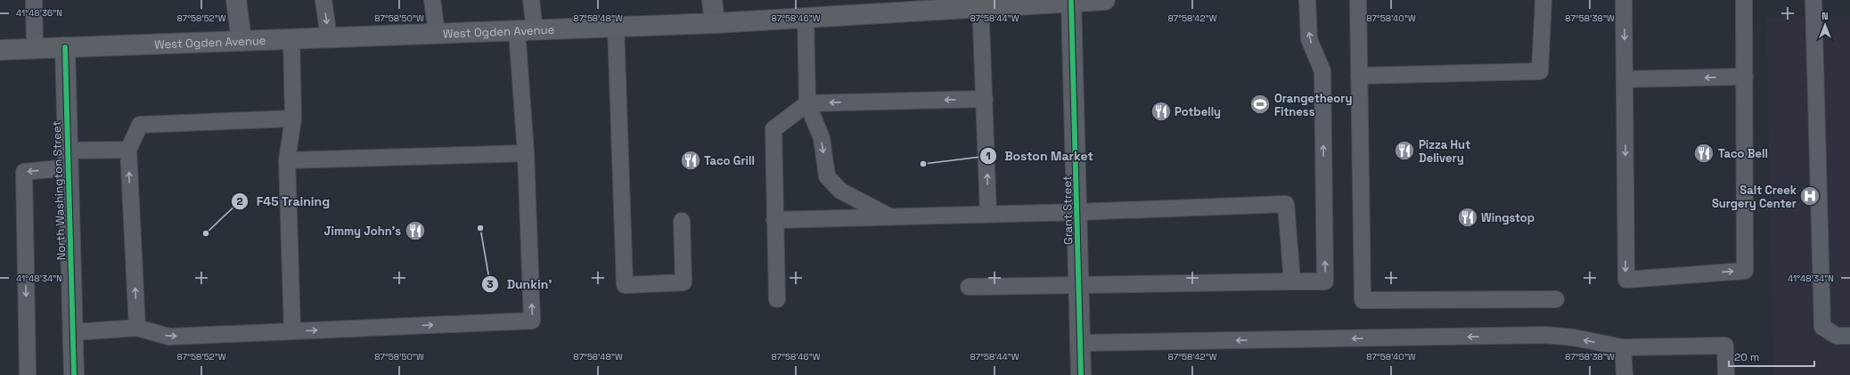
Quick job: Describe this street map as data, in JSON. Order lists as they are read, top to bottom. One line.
{"streets":{"main road":["West Ogden Avenue"],"street":["North Washington Street","Grant Street"]},"crossings":[["West Ogden Avenue","North Washington Street"],["West Ogden Avenue","Grant Street"]],"places":{"sports":["Orangetheory Fitness"],"restaurant":["Potbelly","Pizza Hut Delivery","Taco Bell","Taco Grill","Wingstop","Jimmy John's"],"other":["Boston Market","Dunkin'","F45 Training"],"hospital":["Salt Creek Surgery Center"]},"scale_bar":"20 m","north":"top","coordinates":["41°48'36\"N","87°58'52\"W","87°58'50\"W","87°58'48\"W","87°58'46\"W","87°58'44\"W","87°58'42\"W","87°58'40\"W","87°58'38\"W","41°48'34\"N"]}
